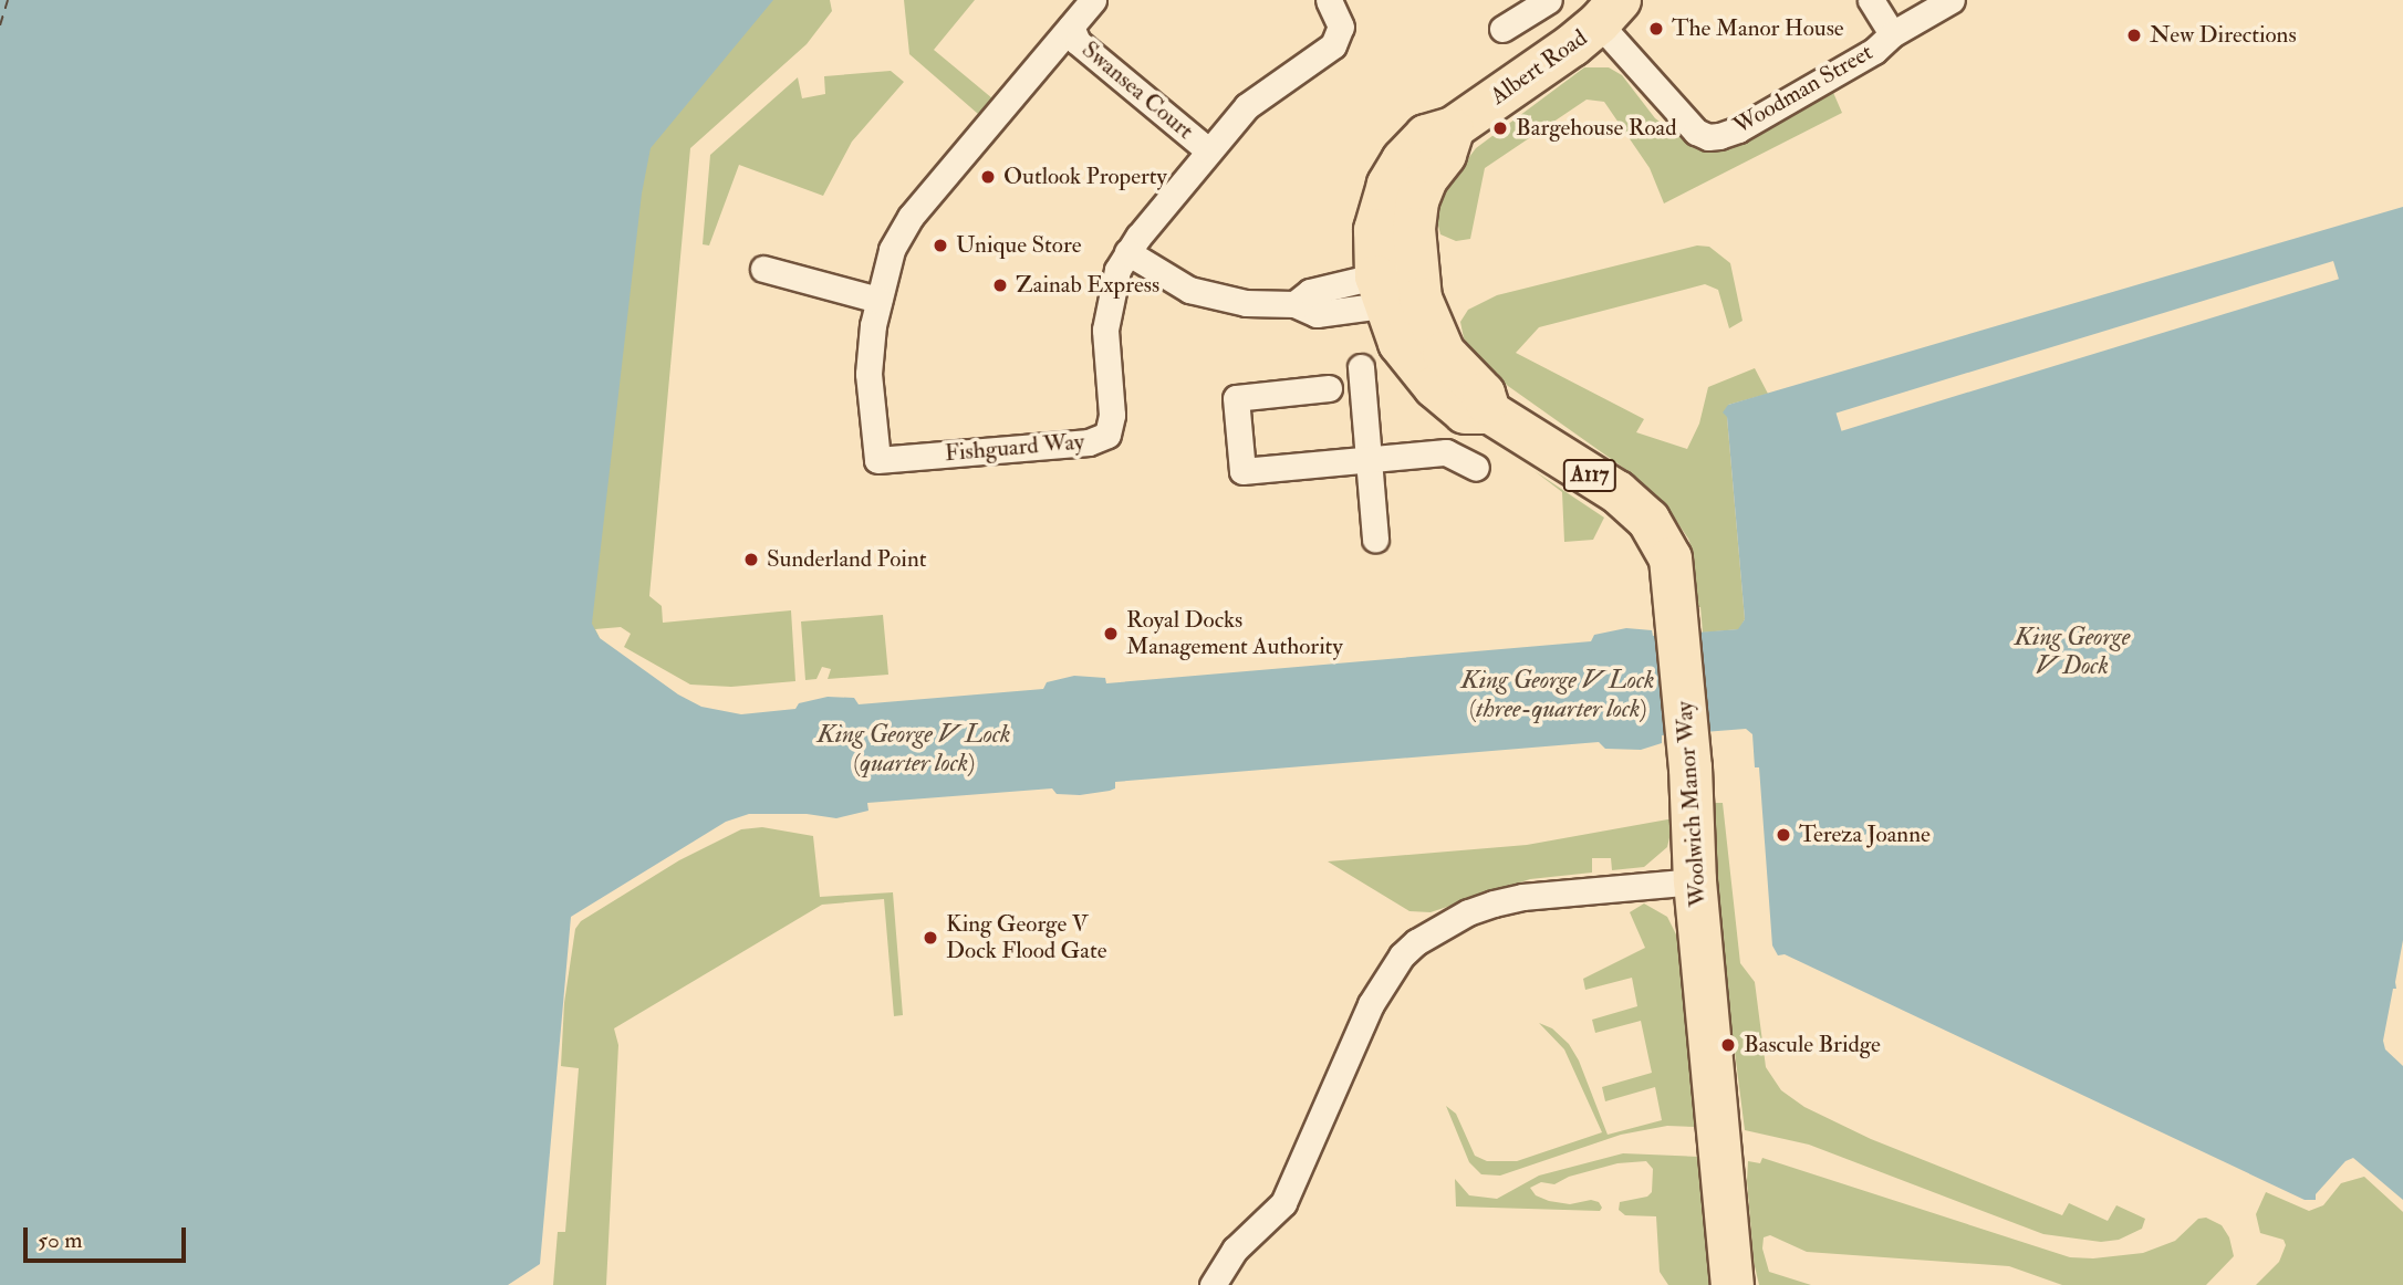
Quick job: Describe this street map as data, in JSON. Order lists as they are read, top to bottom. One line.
{"streets":{"highway":["Albert Road","A117","Woolwich Manor Way"],"street":["Woodman Street","Swansea Court","Fishguard Way"]},"crossings":[["Albert Road","Woodman Street"],["Albert Road","Woolwich Manor Way"],["Swansea Court","Fishguard Way"]],"water":["King George V Dock","King George V Lock (three-quarter lock)","King George V Lock (quarter lock)"],"places":["The Manor House","New Directions","Bargehouse Road","Outlook Property","Unique Store","Zainab Express","Sunderland Point","Royal Docks Management Authority","Tereza Joanne","King George V Dock Flood Gate","Bascule Bridge"],"scale_bar":"50 m"}
